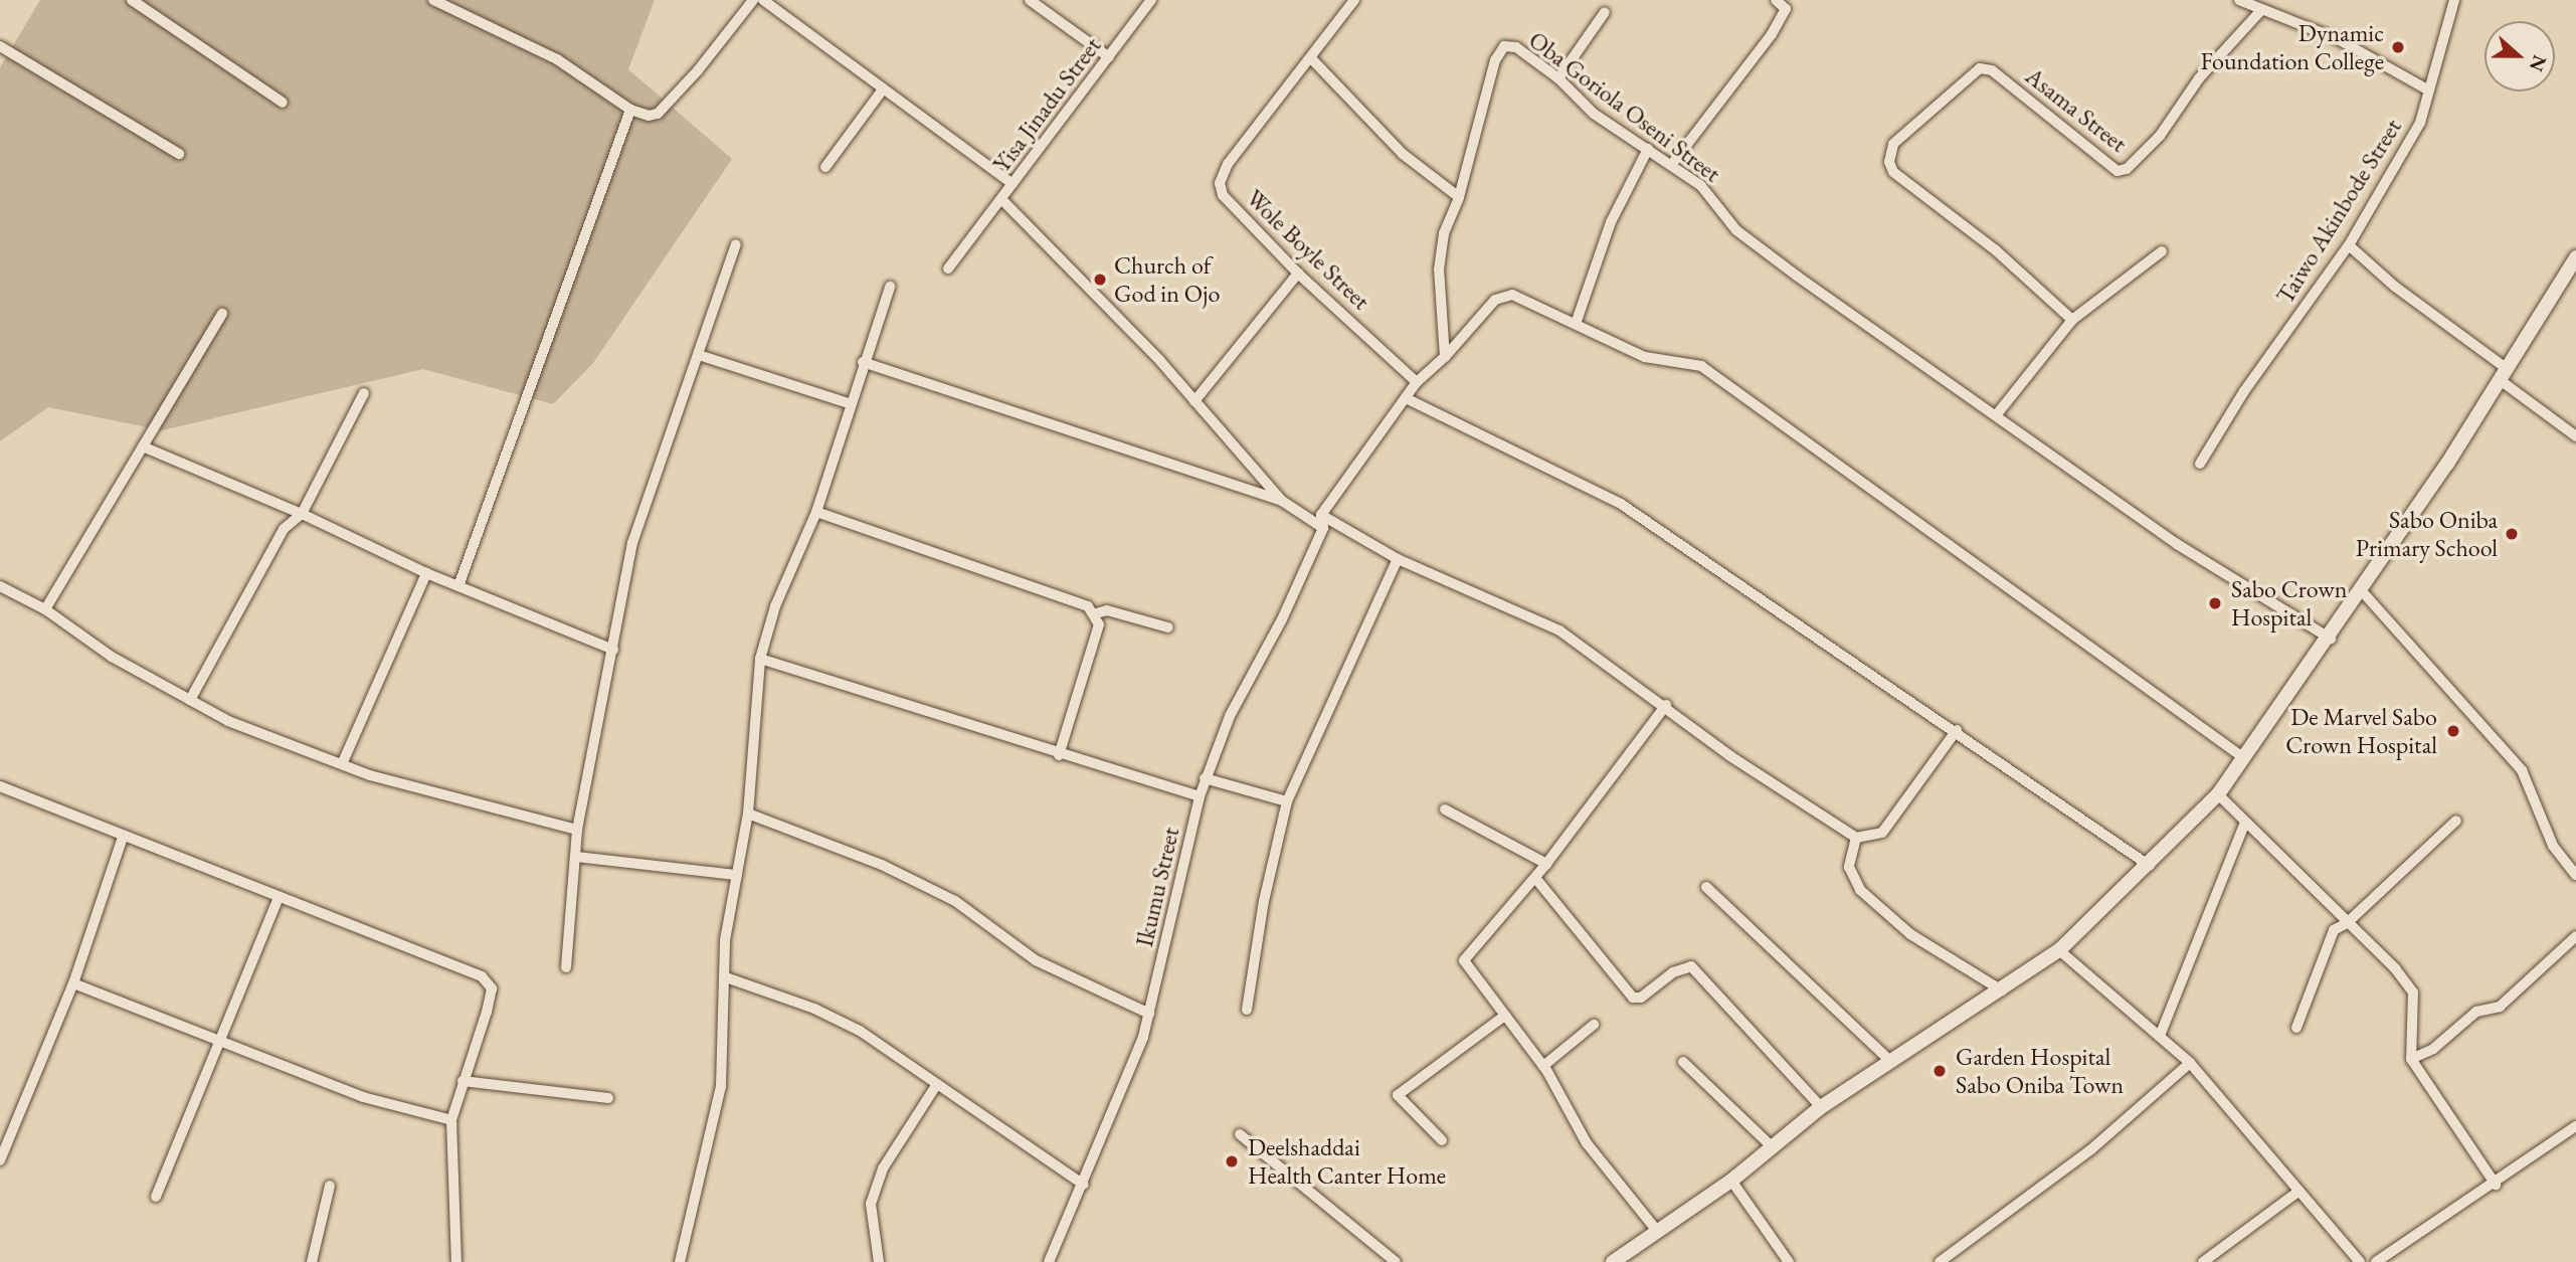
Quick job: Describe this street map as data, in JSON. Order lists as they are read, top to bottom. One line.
{"streets":{"street":["Yisa Jinadu Street","Oba Goriola Oseni Street","Asama Street","Taiwo Akinbode Street","Wole Boyle Street","Ikumu Street"]},"places":["Dynamic Foundation College","Church of God in Ojo","Sabo Oniba Primary School","Sabo Crown Hospital","De Marvel Sabo Crown Hospital","Garden Hospital Sabo Oniba Town","Deelshaddai Health Canter Home"],"north":"right"}
